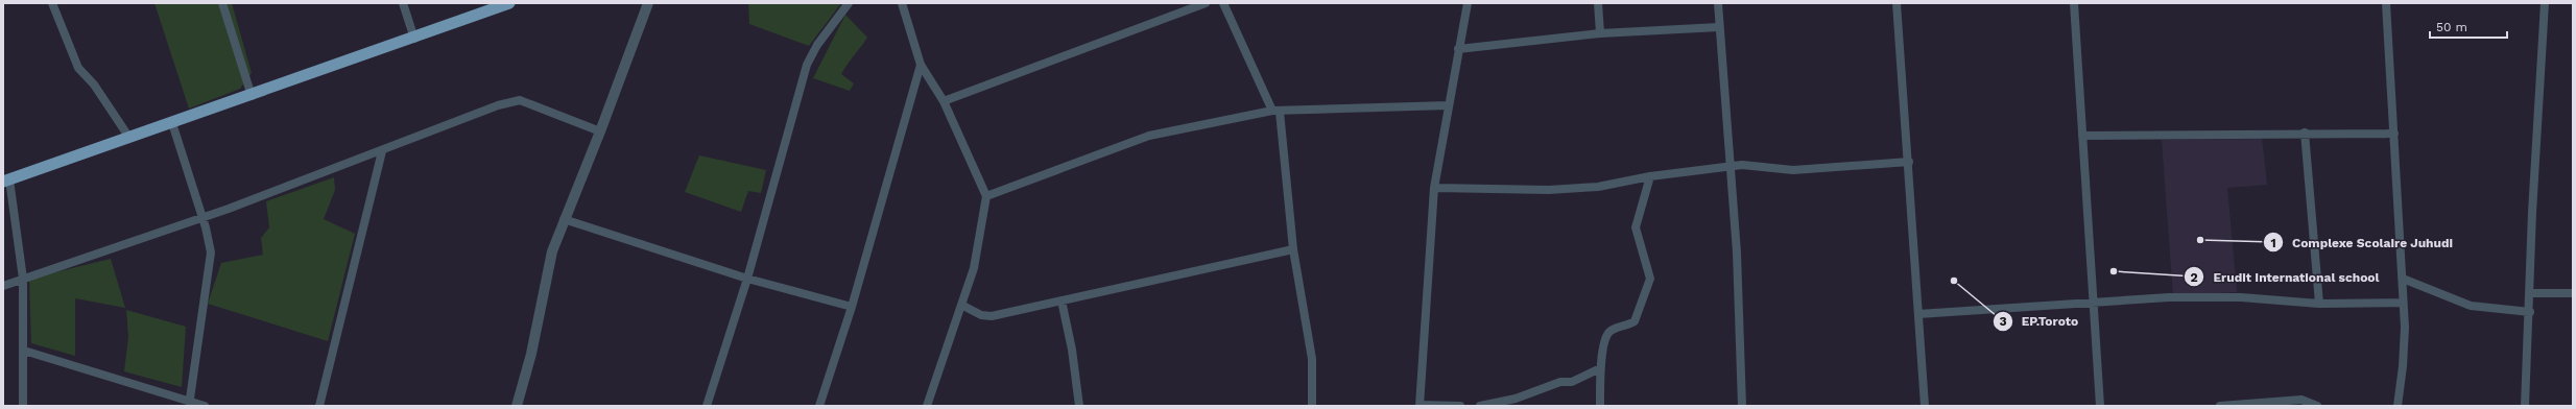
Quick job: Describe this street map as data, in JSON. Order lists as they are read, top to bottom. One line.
{"places":["Complexe Scolaire Juhudi","Erudit International school","EP.Toroto"],"scale_bar":"50 m"}
